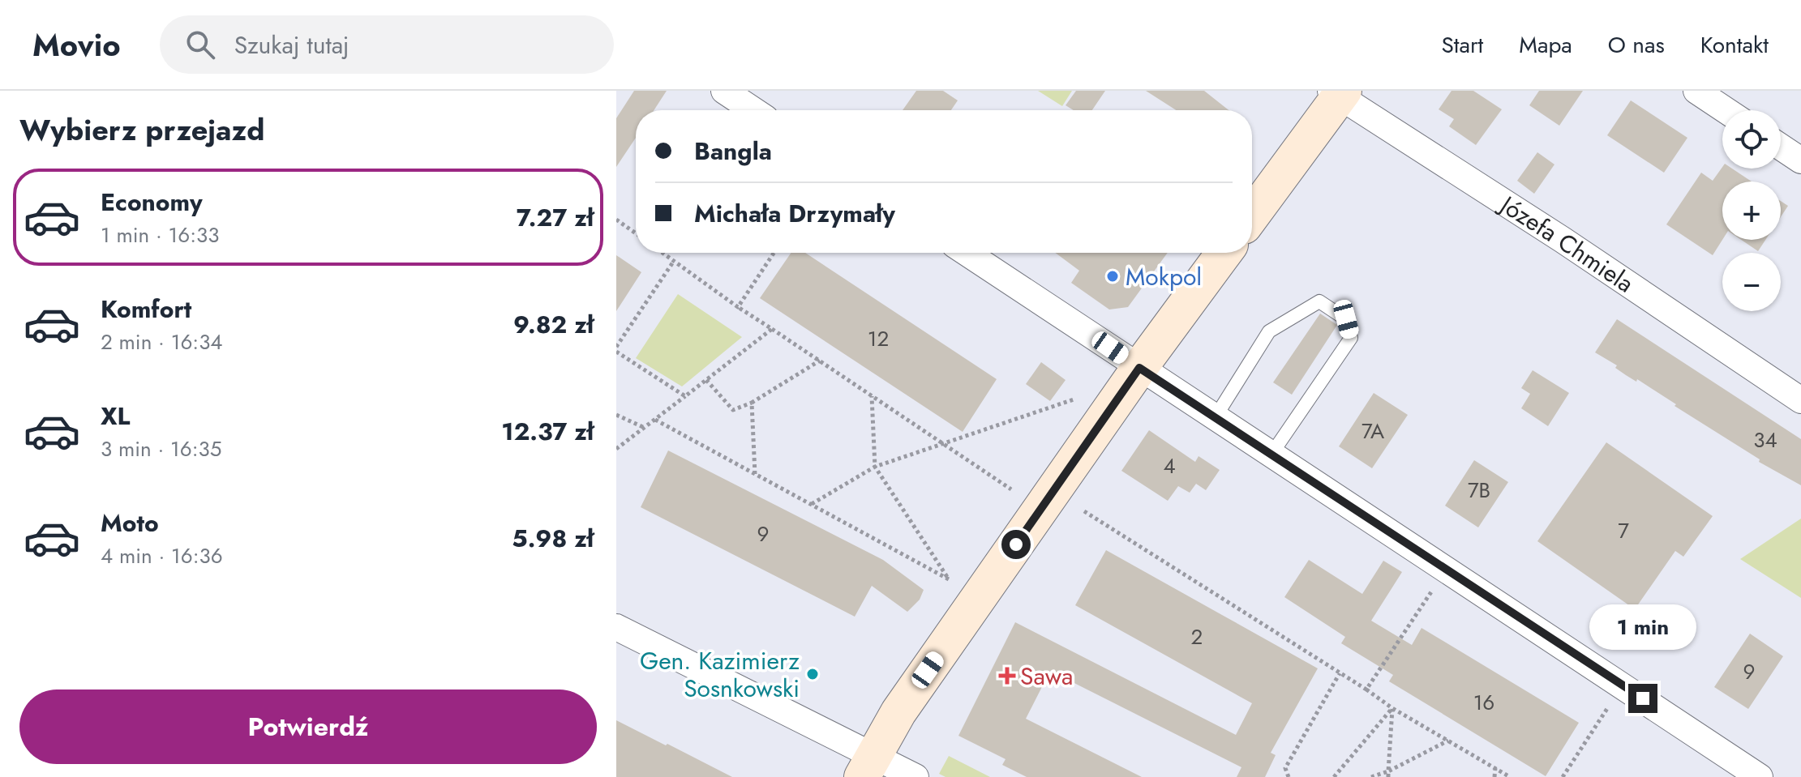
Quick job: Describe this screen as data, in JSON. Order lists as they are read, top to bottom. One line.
{"streets":{"street":["Józefa Chmiela"]},"places":{"other":["Mokpol","Gen. Kazimierz Sosnkowski"],"health":["Sawa"]},"house_numbers":["12","7A","34","4","7B","7","9","2","9","16"],"page":{"header":"Movio","search":"Szukaj tutaj","nav":["Start","Mapa","O nas","Kontakt"],"heading":"Wybierz przejazd","map_buttons":["+","−"],"banner":["Bangla","Michała Drzymały"],"list":[{"name":"Economy","note":"1 min · 16:33","value":"7.27 zł"},{"name":"Komfort","note":"2 min · 16:34","value":"9.82 zł"},{"name":"XL","note":"3 min · 16:35","value":"12.37 zł"},{"name":"Moto","note":"4 min · 16:36","value":"5.98 zł"}],"bubble":"1 min","buttons":"Potwierdź"}}
